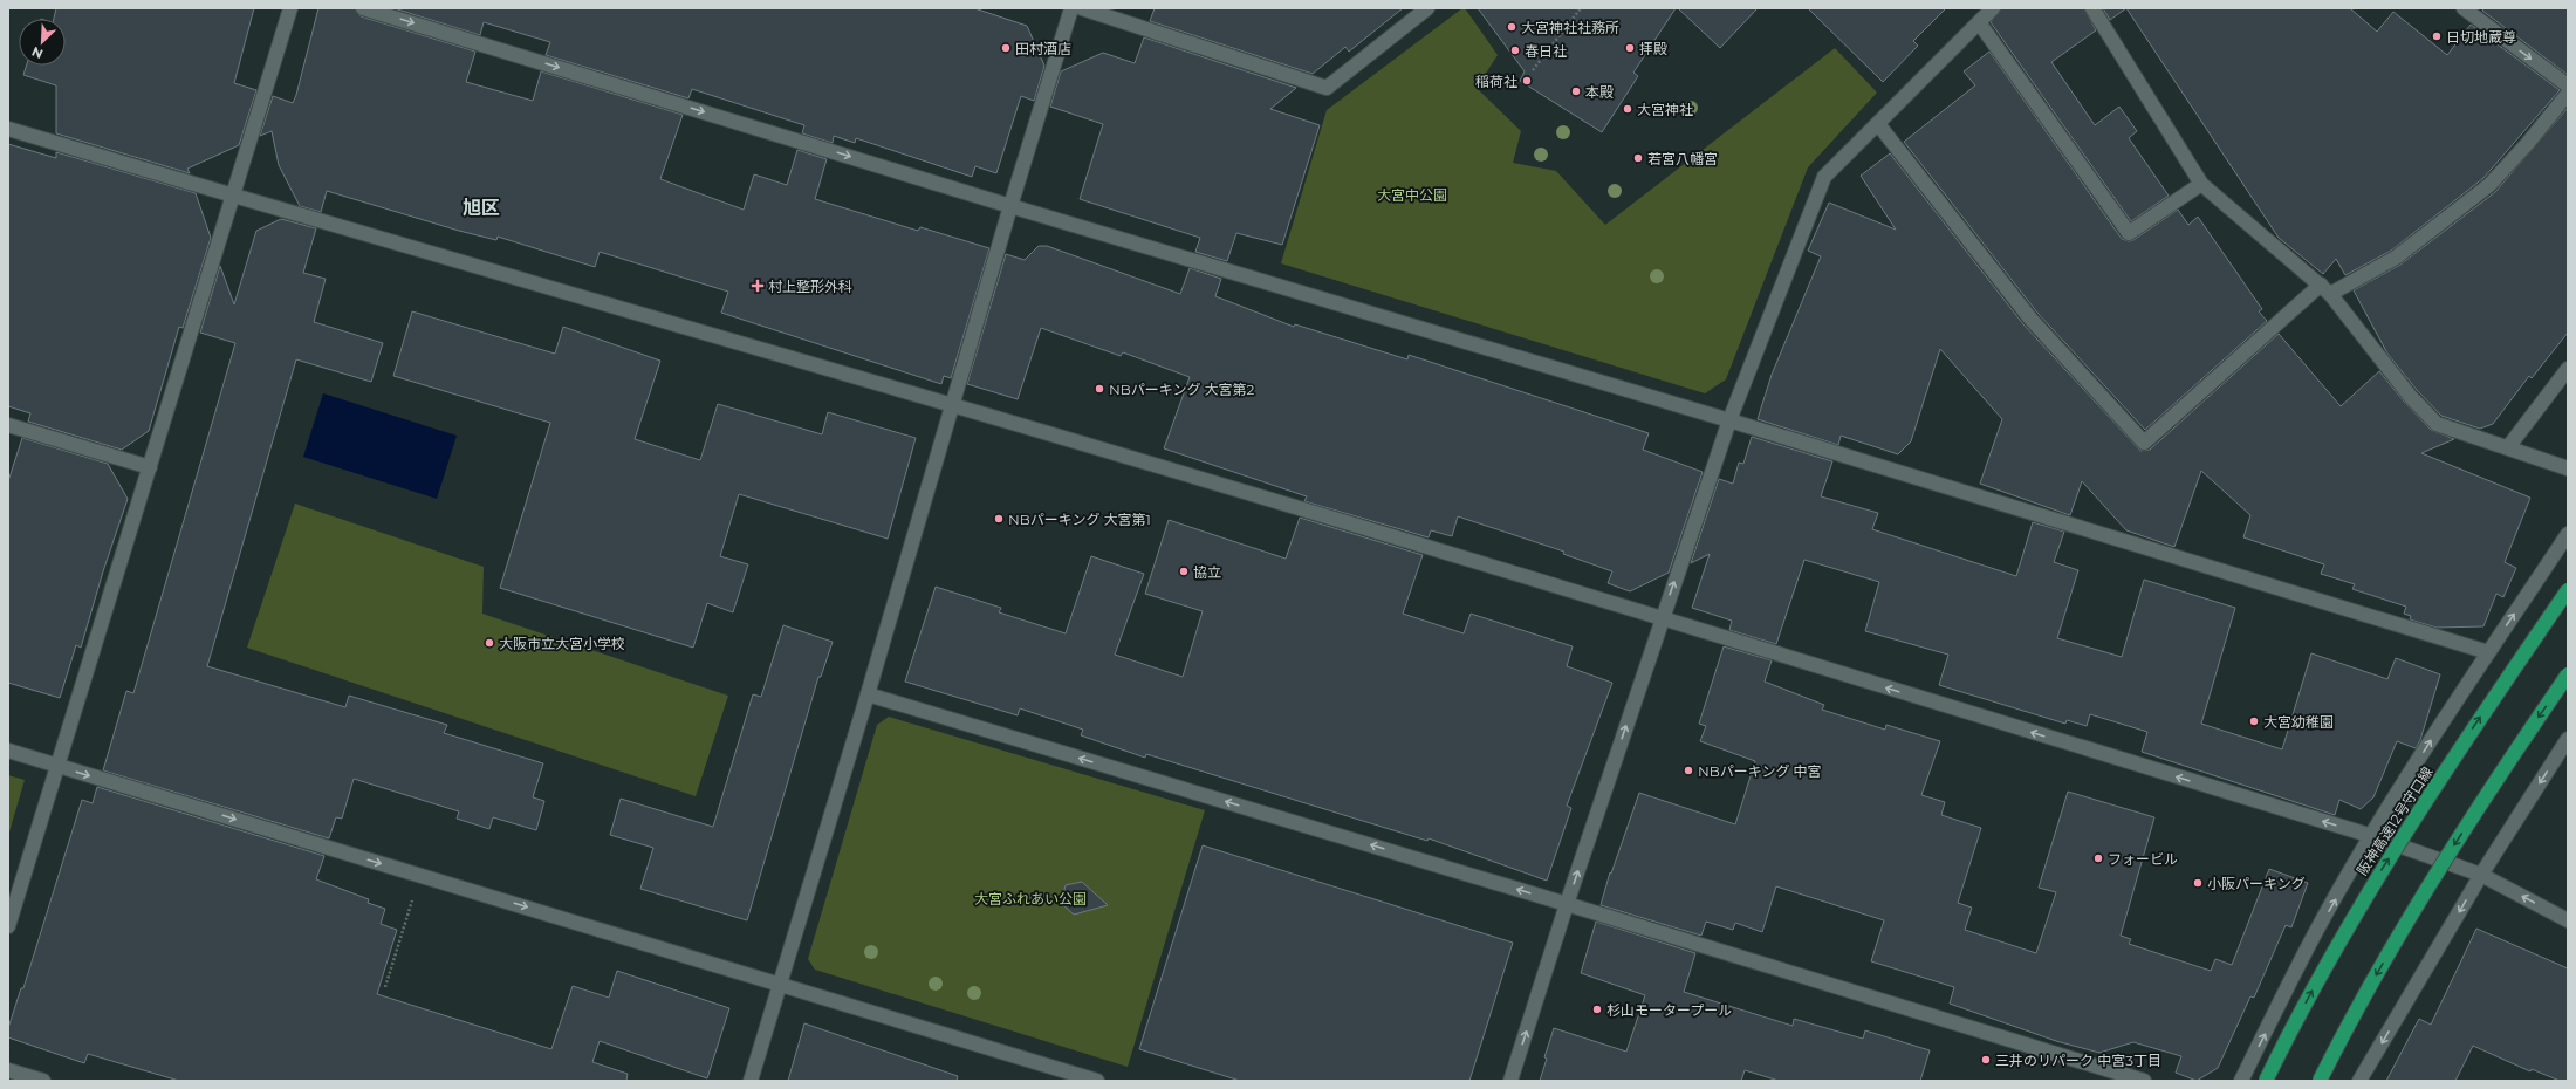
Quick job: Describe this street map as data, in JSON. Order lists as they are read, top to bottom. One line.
{"streets":{"highway":["阪神高速12号守口線"]},"districts":["旭区"],"parks":["大宮中公園","大宮ふれあい公園"],"places":{"other":["大宮神社社務所","日切地蔵尊","田村酒店","拝殿","春日社","稲荷社","本殿","大宮神社","若宮八幡宮","NBパーキング 大宮第2","NBパーキング 大宮第1","協立","大阪市立大宮小学校","大宮幼稚園","NBパーキング 中宮","フォービル","小阪パーキング","杉山モータープール","三井のリパーク 中宮3丁目"],"health":["村上整形外科"]},"north":"bottom left"}
